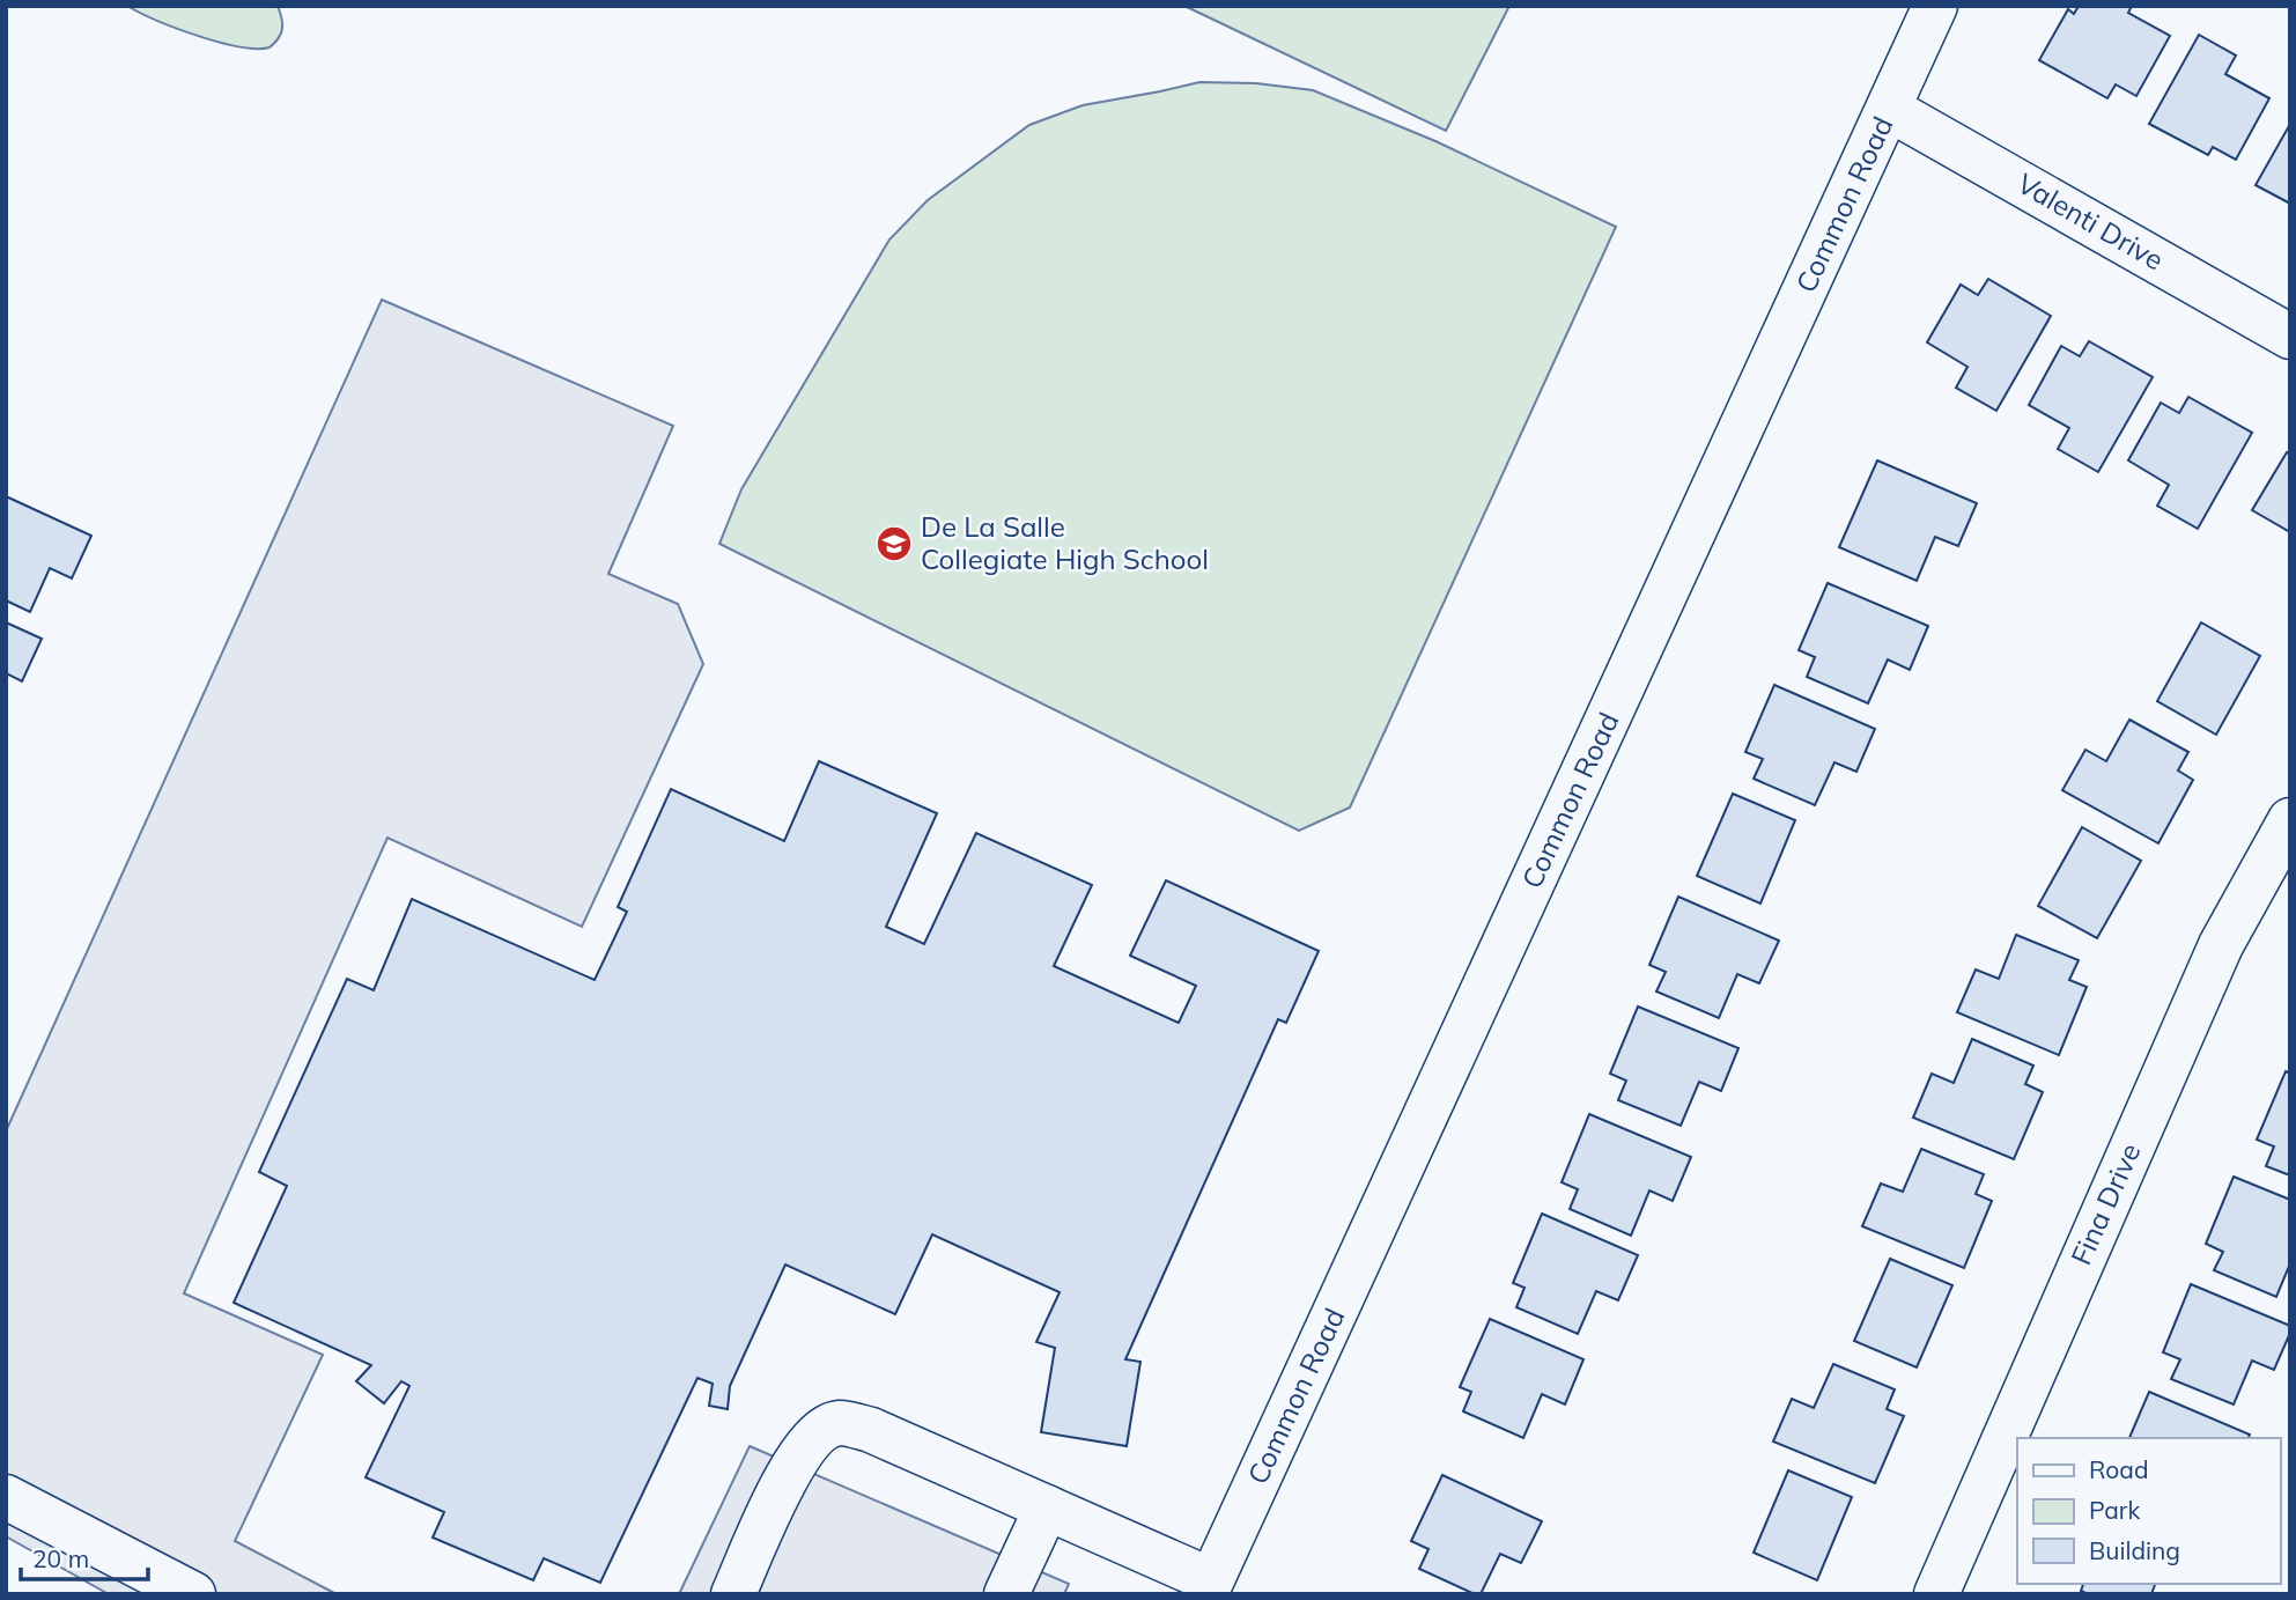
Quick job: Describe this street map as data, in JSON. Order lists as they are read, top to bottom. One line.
{"streets":{"street":["Common Road","Valenti Drive","Fina Drive"]},"crossings":[["Common Road","Valenti Drive"]],"places":{"school or university":["De La Salle Collegiate High School"]},"legend":["Road","Park","Building"],"scale_bar":"20 m"}
